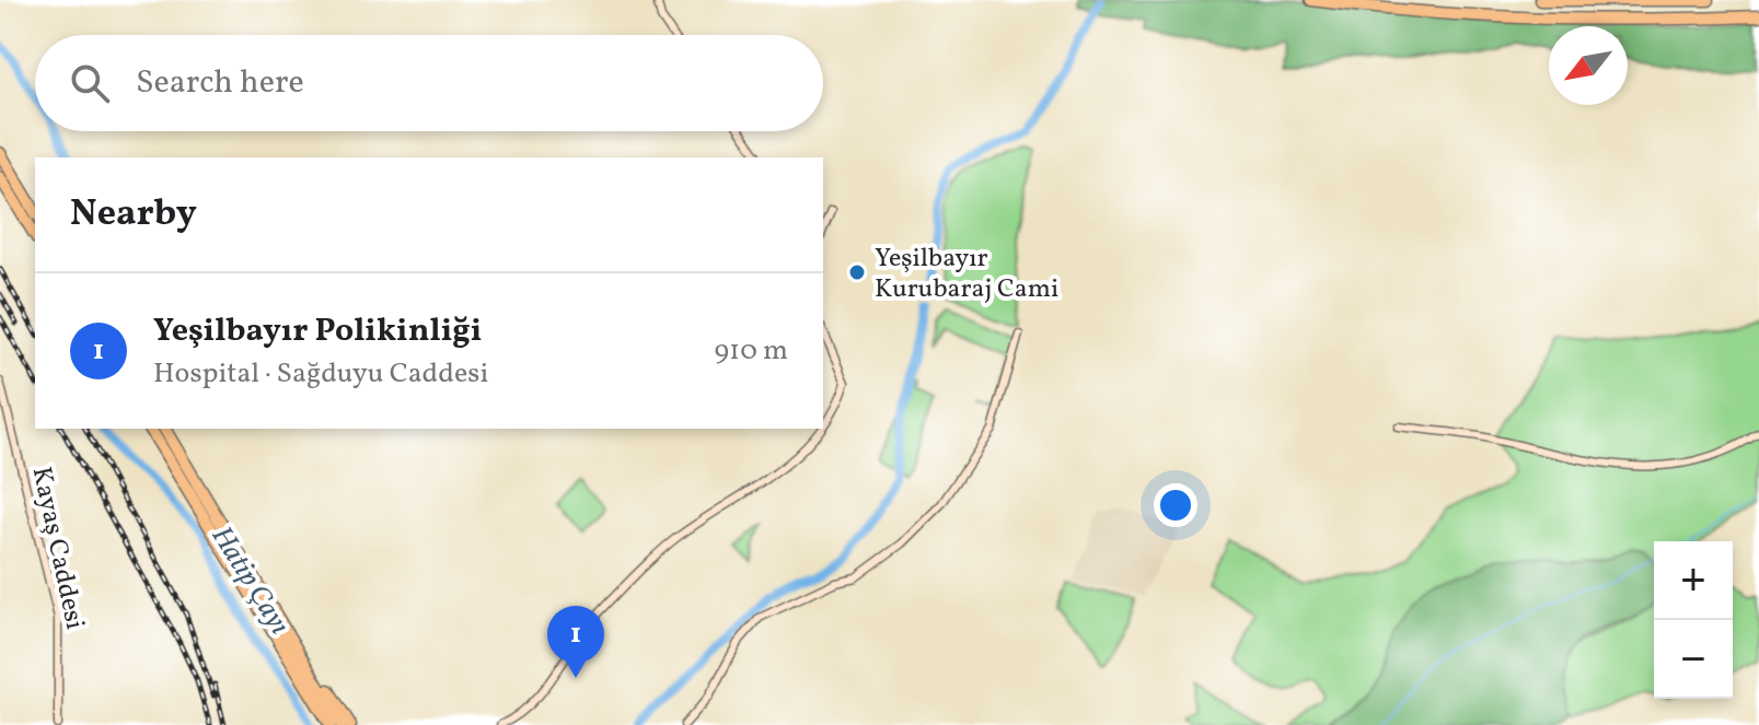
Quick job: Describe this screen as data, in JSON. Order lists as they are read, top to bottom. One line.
{"streets":{"street":["Kayaş Caddesi"]},"water":["Hatip Çayı"],"places":["Yeşilbayır Kurubaraj Cami"],"north":"bottom left","page":{"search":"Search here","heading":"Nearby","list":[{"mark":"1","name":"Yeşilbayır Polikinliği","note":"Hospital · Sağduyu Caddesi","value":"910 m"}],"map_buttons":["+","−"],"pins":"1"}}
